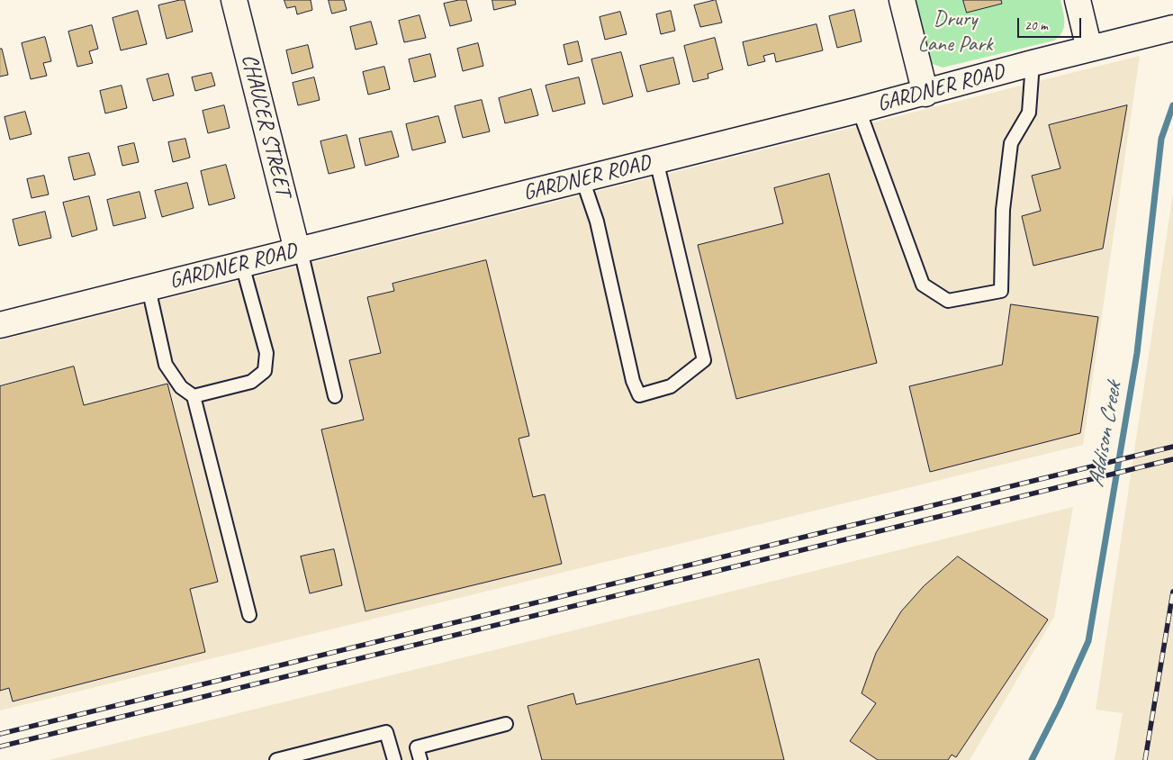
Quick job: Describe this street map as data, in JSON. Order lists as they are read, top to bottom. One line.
{"streets":{"street":["GARDNER ROAD","CHAUCER STREET"]},"crossings":[["GARDNER ROAD","CHAUCER STREET"]],"water":["Addison Creek"],"parks":["Drury Lane Park"],"scale_bar":"20 m"}
